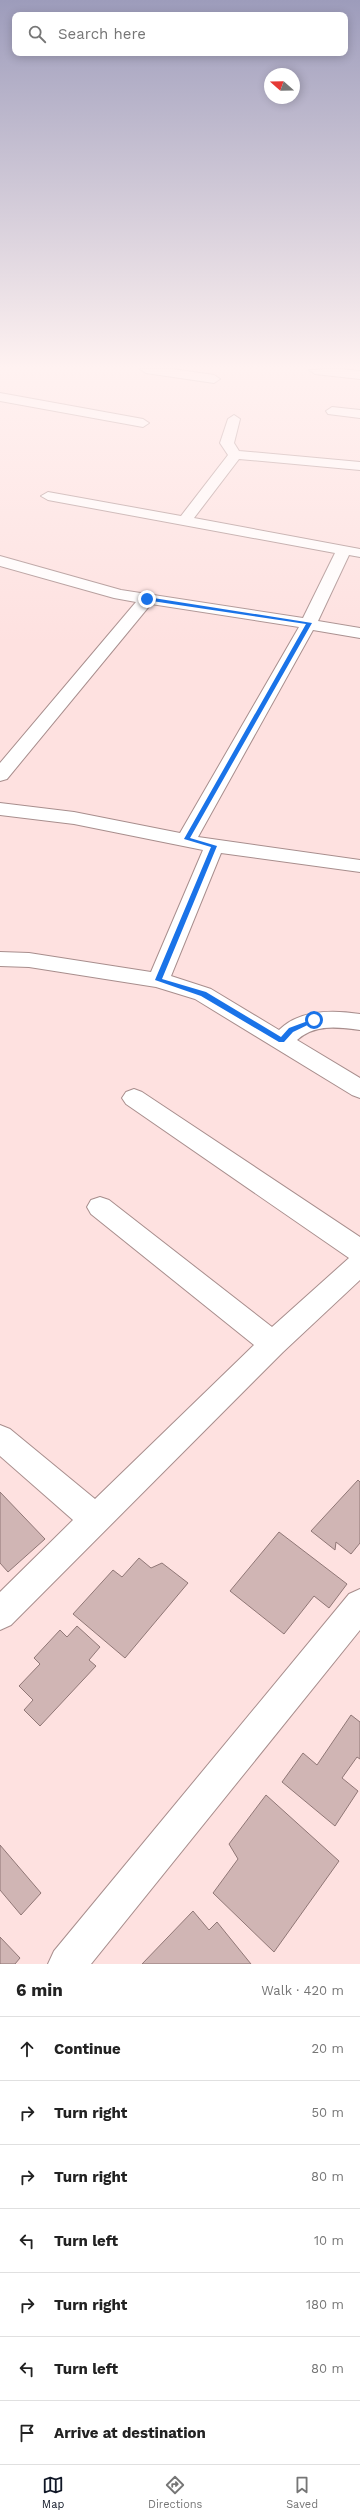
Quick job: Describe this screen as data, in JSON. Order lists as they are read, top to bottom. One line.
{"north":"left","page":{"search":"Search here","heading":["6 min","Walk · 420 m"],"list":[["Continue","20 m"],["Turn right","50 m"],["Turn right","80 m"],["Turn left","10 m"],["Turn right","180 m"],["Turn left","80 m"],"Arrive at destination"],"nav":["Map","Directions","Saved"]}}
